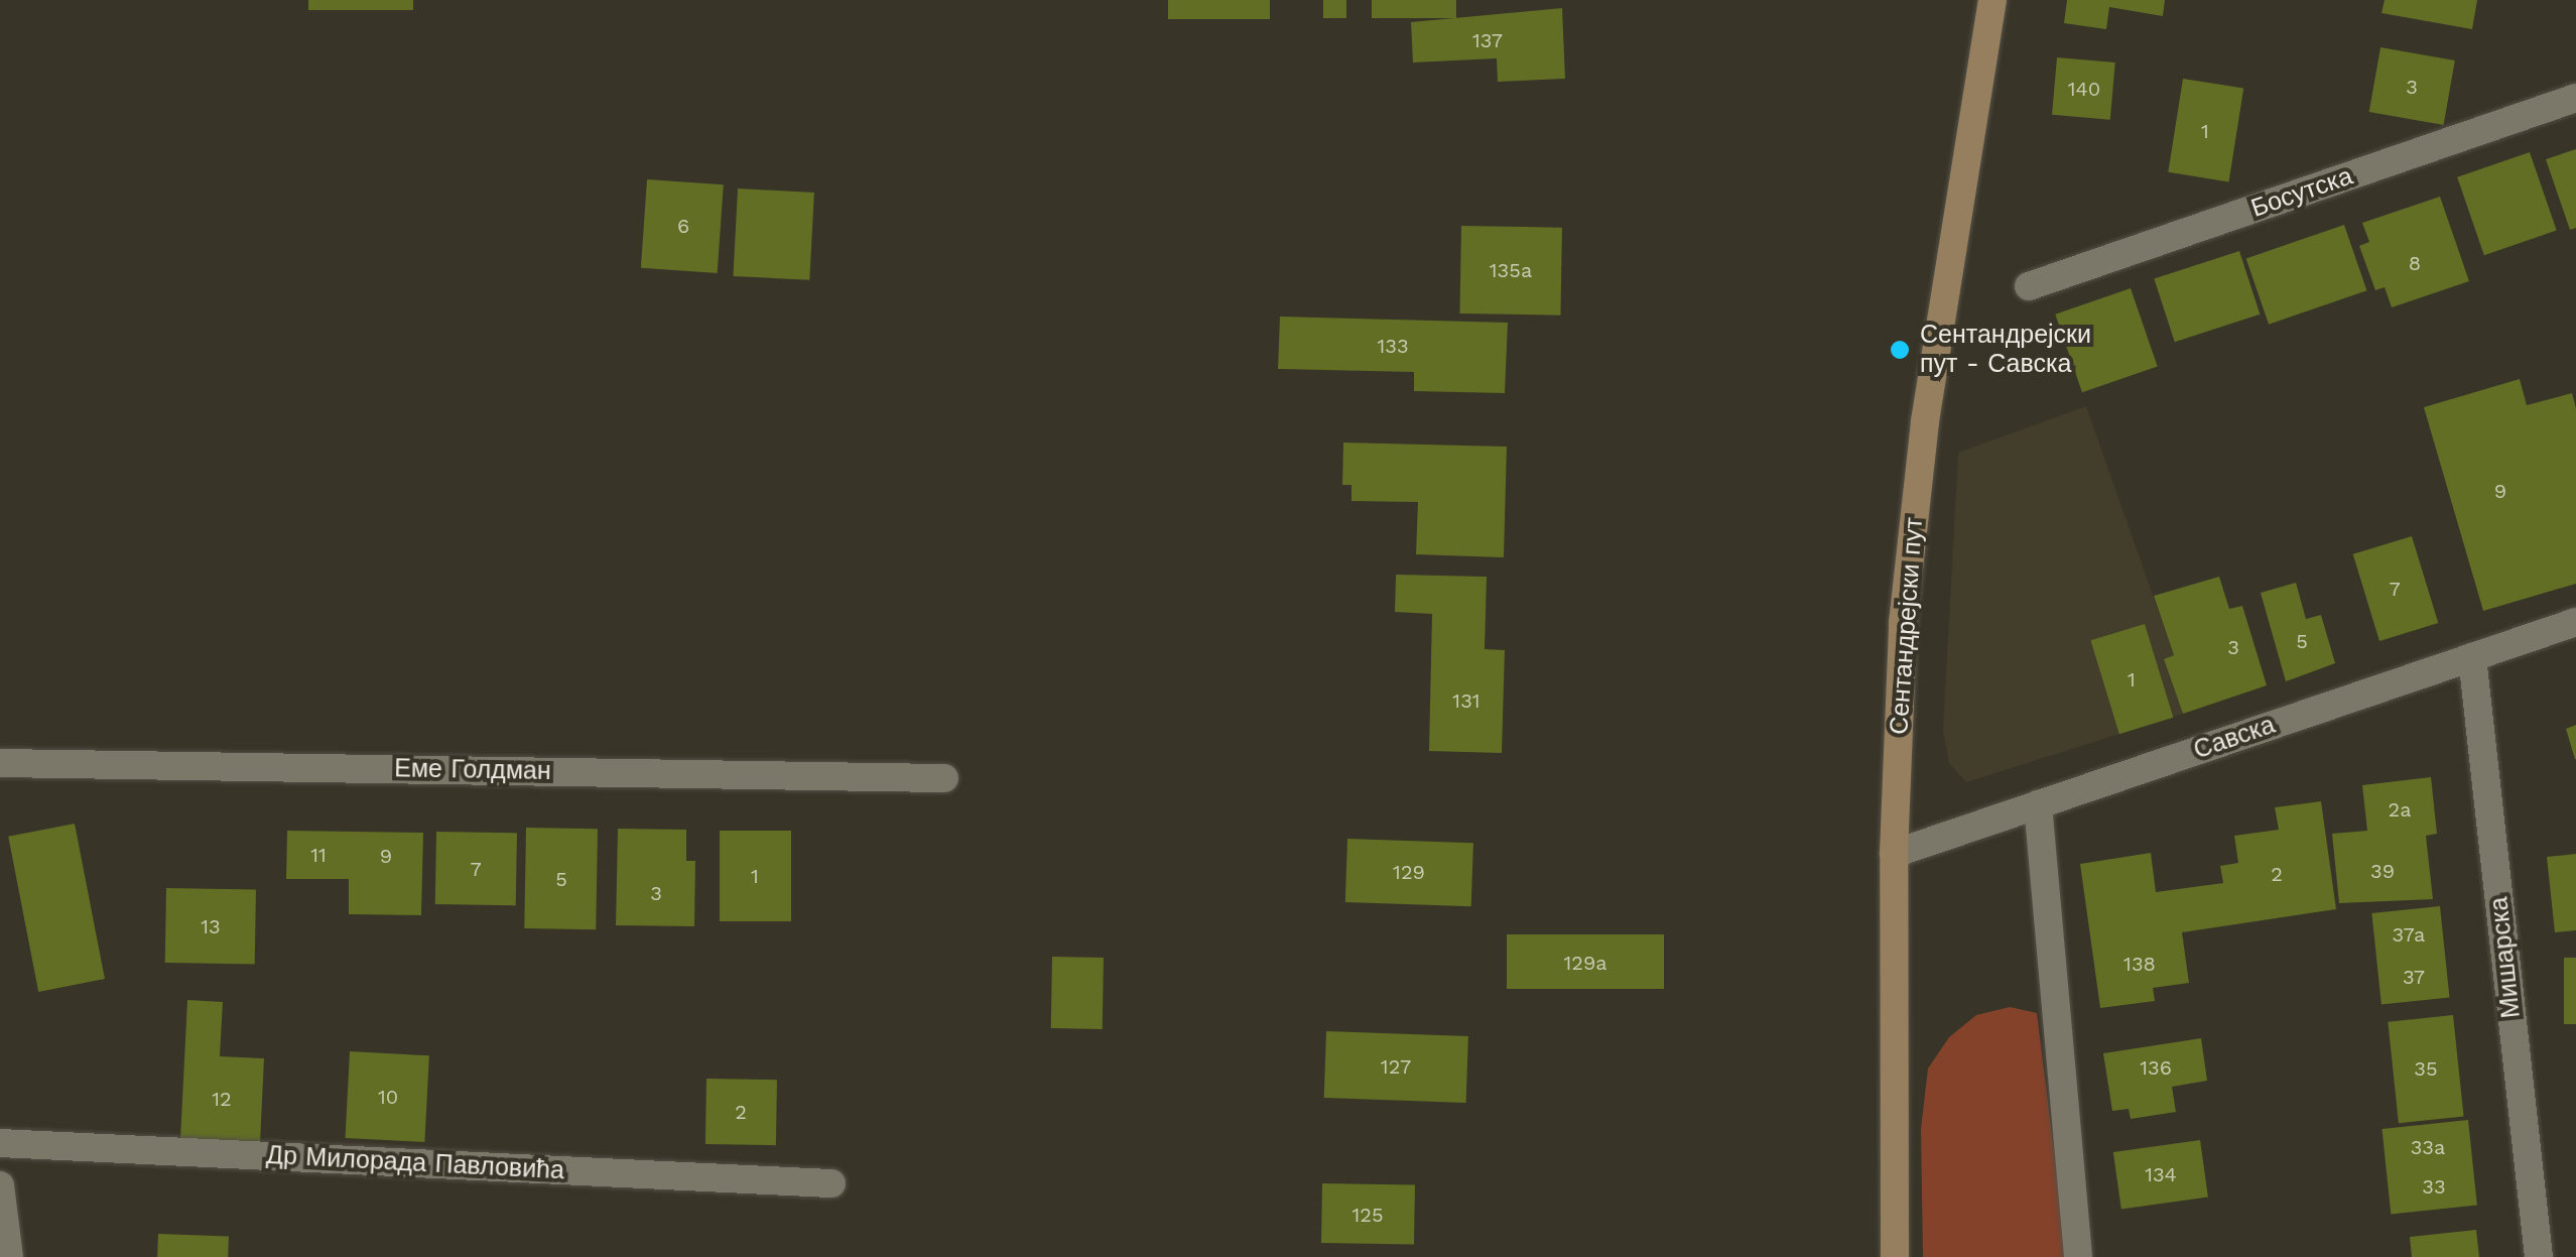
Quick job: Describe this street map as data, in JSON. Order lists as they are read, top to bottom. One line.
{"streets":{"main road":["Сентандрејски пут"],"street":["Босутска","Савска","Еме Голдман","Мишарска","Др Милорада Павловића"]},"crossings":[["Сентандрејски пут","Савска"],["Савска","Мишарска"]],"places":["Сентандрејски пут - Савска"],"house_numbers":["137","3","140","1","6","8","135a","133","9","7","5","3","1","131","2a","11","9","7","39","129","2","1","5","3","13","37a","129a","138","37","127","136","35","10","12","2","33a","134","33","125"]}
